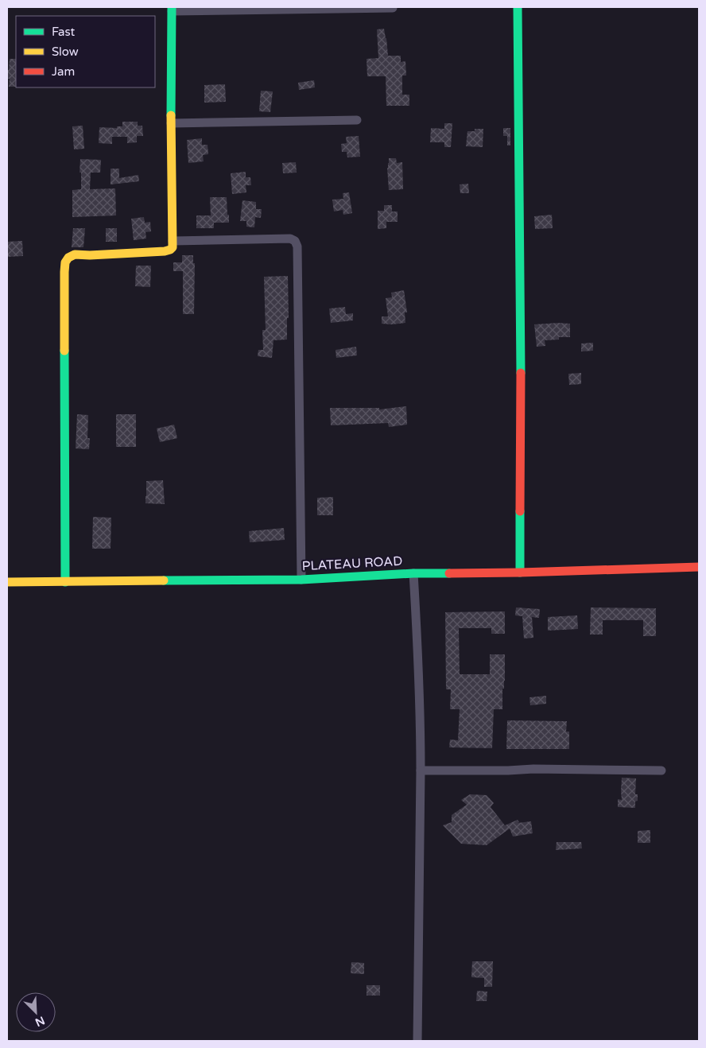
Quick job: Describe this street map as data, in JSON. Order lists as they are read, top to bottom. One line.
{"streets":{"street":["PLATEAU ROAD"]},"legend":["Fast","Slow","Jam"],"north":"bottom right"}
